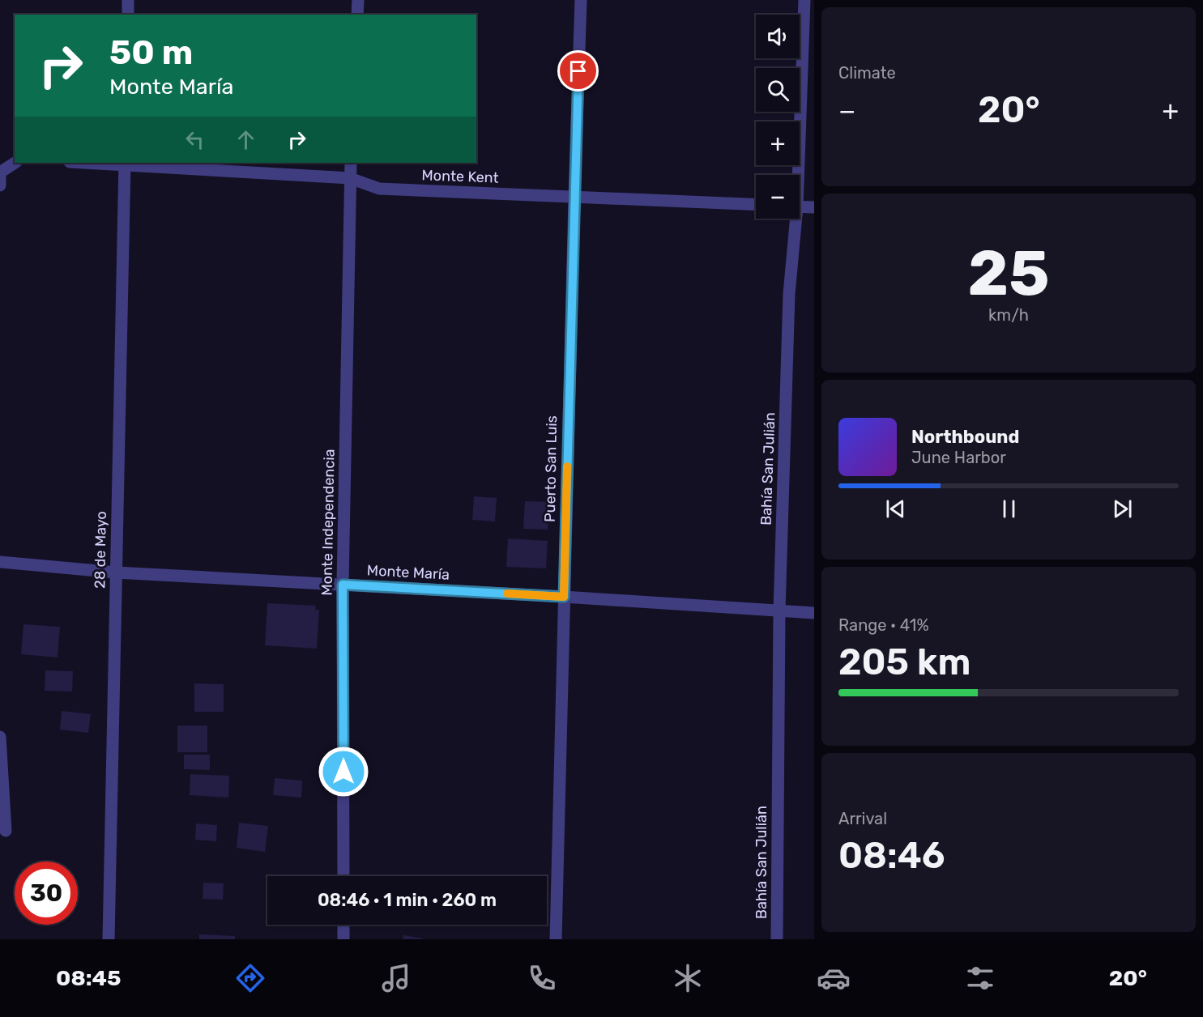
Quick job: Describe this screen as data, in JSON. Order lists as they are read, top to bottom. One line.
{"streets":{"street":["Monte Kent","Puerto San Luis","Bahía San Julián","Monte Independencia","28 de Mayo","Monte María"]},"crossings":[["Monte Kent","Puerto San Luis"],["Monte Kent","Monte Independencia"],["Monte Kent","28 de Mayo"],["Puerto San Luis","Monte María"],["Bahía San Julián","Monte María"],["Monte Independencia","Monte María"],["28 de Mayo","Monte María"]],"page":{"tile":["Climate",["25","km/h"],["Range · 41%","205 km"],["Arrival","08:46"]],"map_buttons":["+","−"],"turn":["50 m","Monte María"],"heat":["−","20°","+"],"song":["Northbound","June Harbor"],"limit":"30","trip":"08:46 · 1 min · 260 m","tabs":["08:45","20°"]}}
